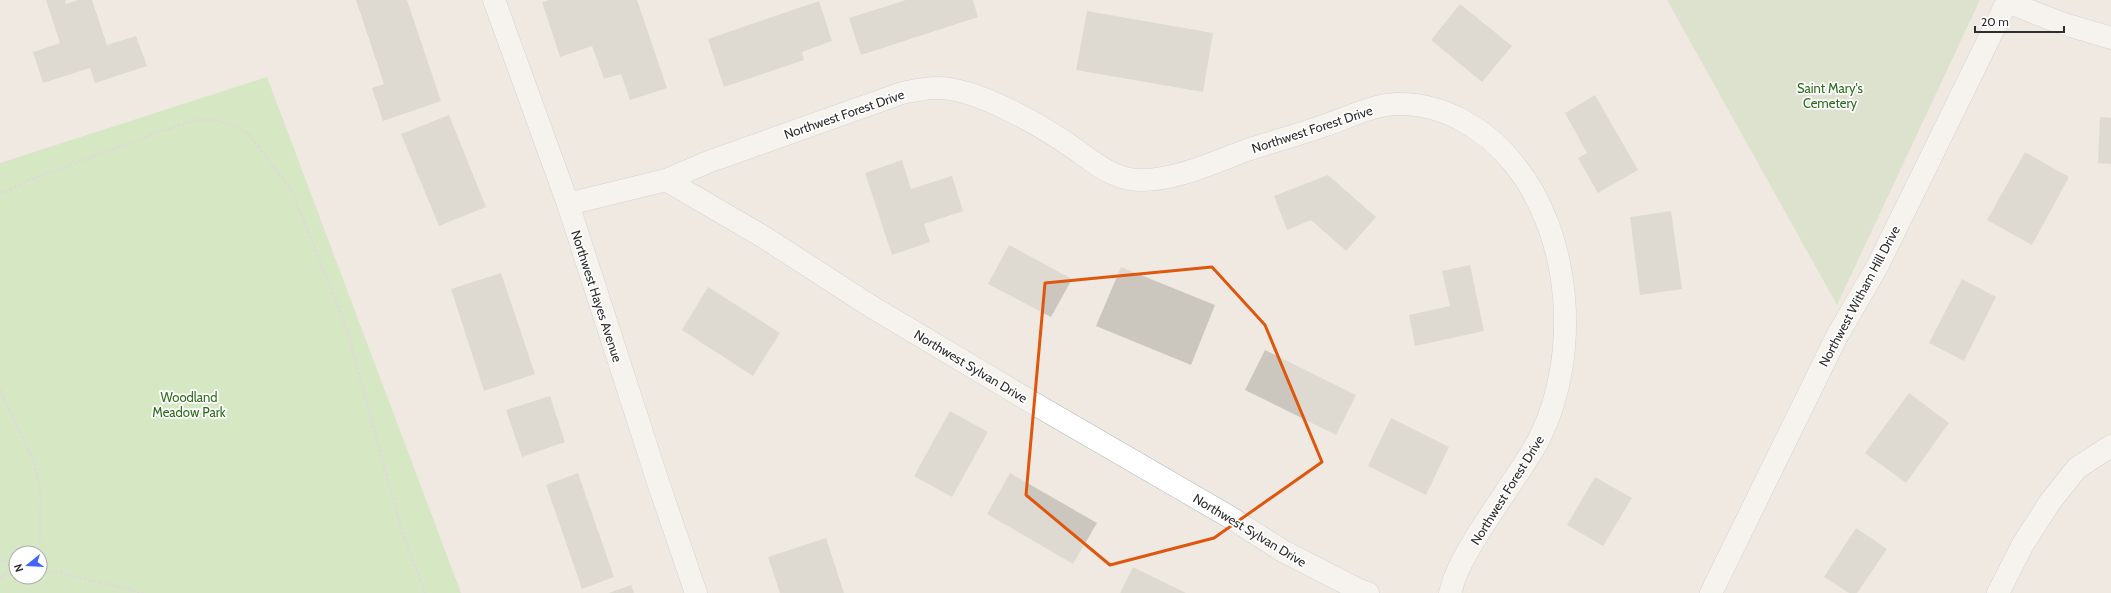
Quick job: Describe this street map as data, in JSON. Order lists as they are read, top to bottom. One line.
{"streets":{"street":["Northwest Forest Drive","Northwest Hayes Avenue","Northwest Witham Hill Drive","Northwest Sylvan Drive"]},"crossings":[["Northwest Forest Drive","Northwest Sylvan Drive"]],"parks":["Saint Mary's Cemetery","Woodland Meadow Park"],"scale_bar":"20 m","north":"left"}
